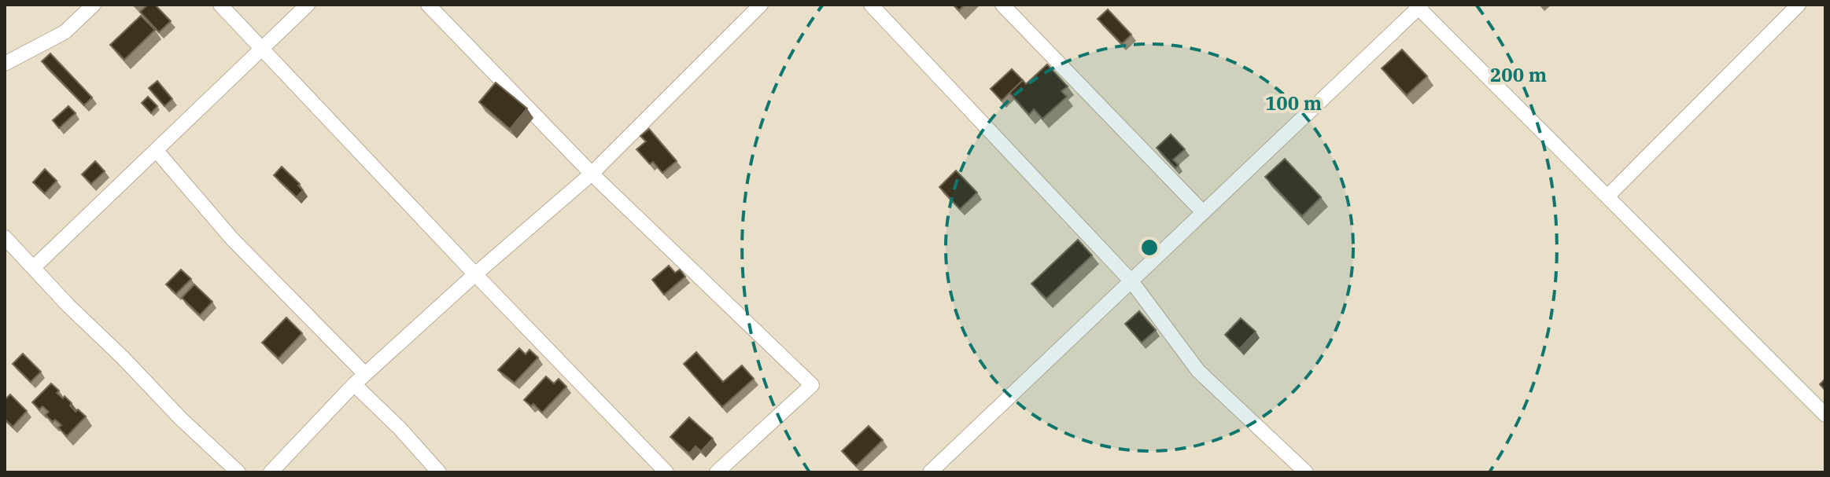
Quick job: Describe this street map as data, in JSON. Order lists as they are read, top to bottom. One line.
{"rings":["200 m","100 m"]}
